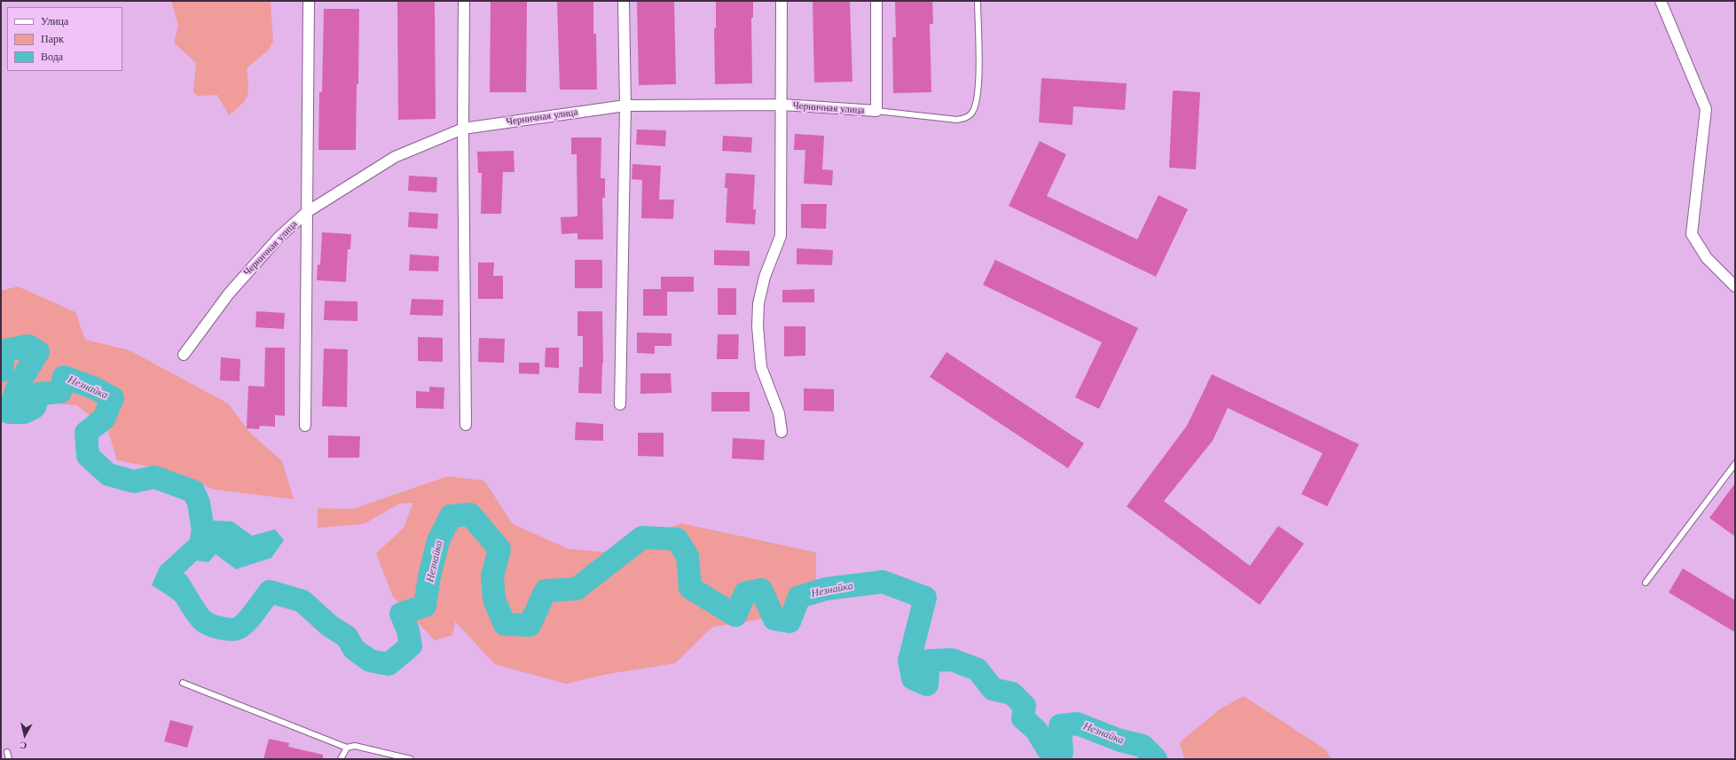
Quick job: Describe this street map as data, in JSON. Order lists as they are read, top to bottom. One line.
{"streets":{"street":["Черничная улица"]},"water":["Незнайка"],"legend":["Улица","Парк","Вода"],"north":"bottom"}
